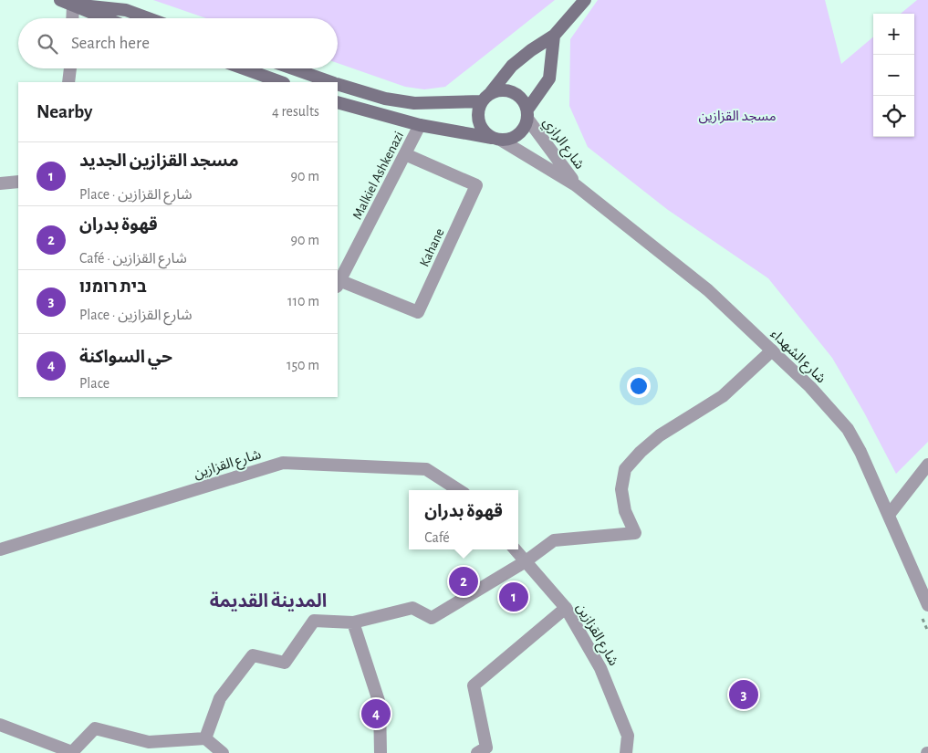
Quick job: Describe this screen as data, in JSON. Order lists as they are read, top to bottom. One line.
{"streets":{"main road":["شارع الرازي"],"street":["Malkiel Ashkenazi","Kahane","شارع الشهداء","شارع القزازين"]},"crossings":[["شارع الرازي","شارع الشهداء"],["Malkiel Ashkenazi","Kahane"]],"districts":["المدينة القديمة"],"parks":["مسجد القزازين"],"page":{"map_buttons":["+","−"],"search":"Search here","heading":["Nearby","4 results"],"list":[{"mark":"1","name":"مسجد القزازين الجديد","note":"Place · شارع القزازين","value":"90 m"},{"mark":"2","name":"قهوة بدران","note":"Café · شارع القزازين","value":"90 m"},{"mark":"3","name":"בית רומנו","note":"Place · شارع القزازين","value":"110 m"},{"mark":"4","name":"حي السواكنة","note":"Place","value":"150 m"}],"popup":["قهوة بدران","Café"],"pins":["2","1","3","4"]}}
